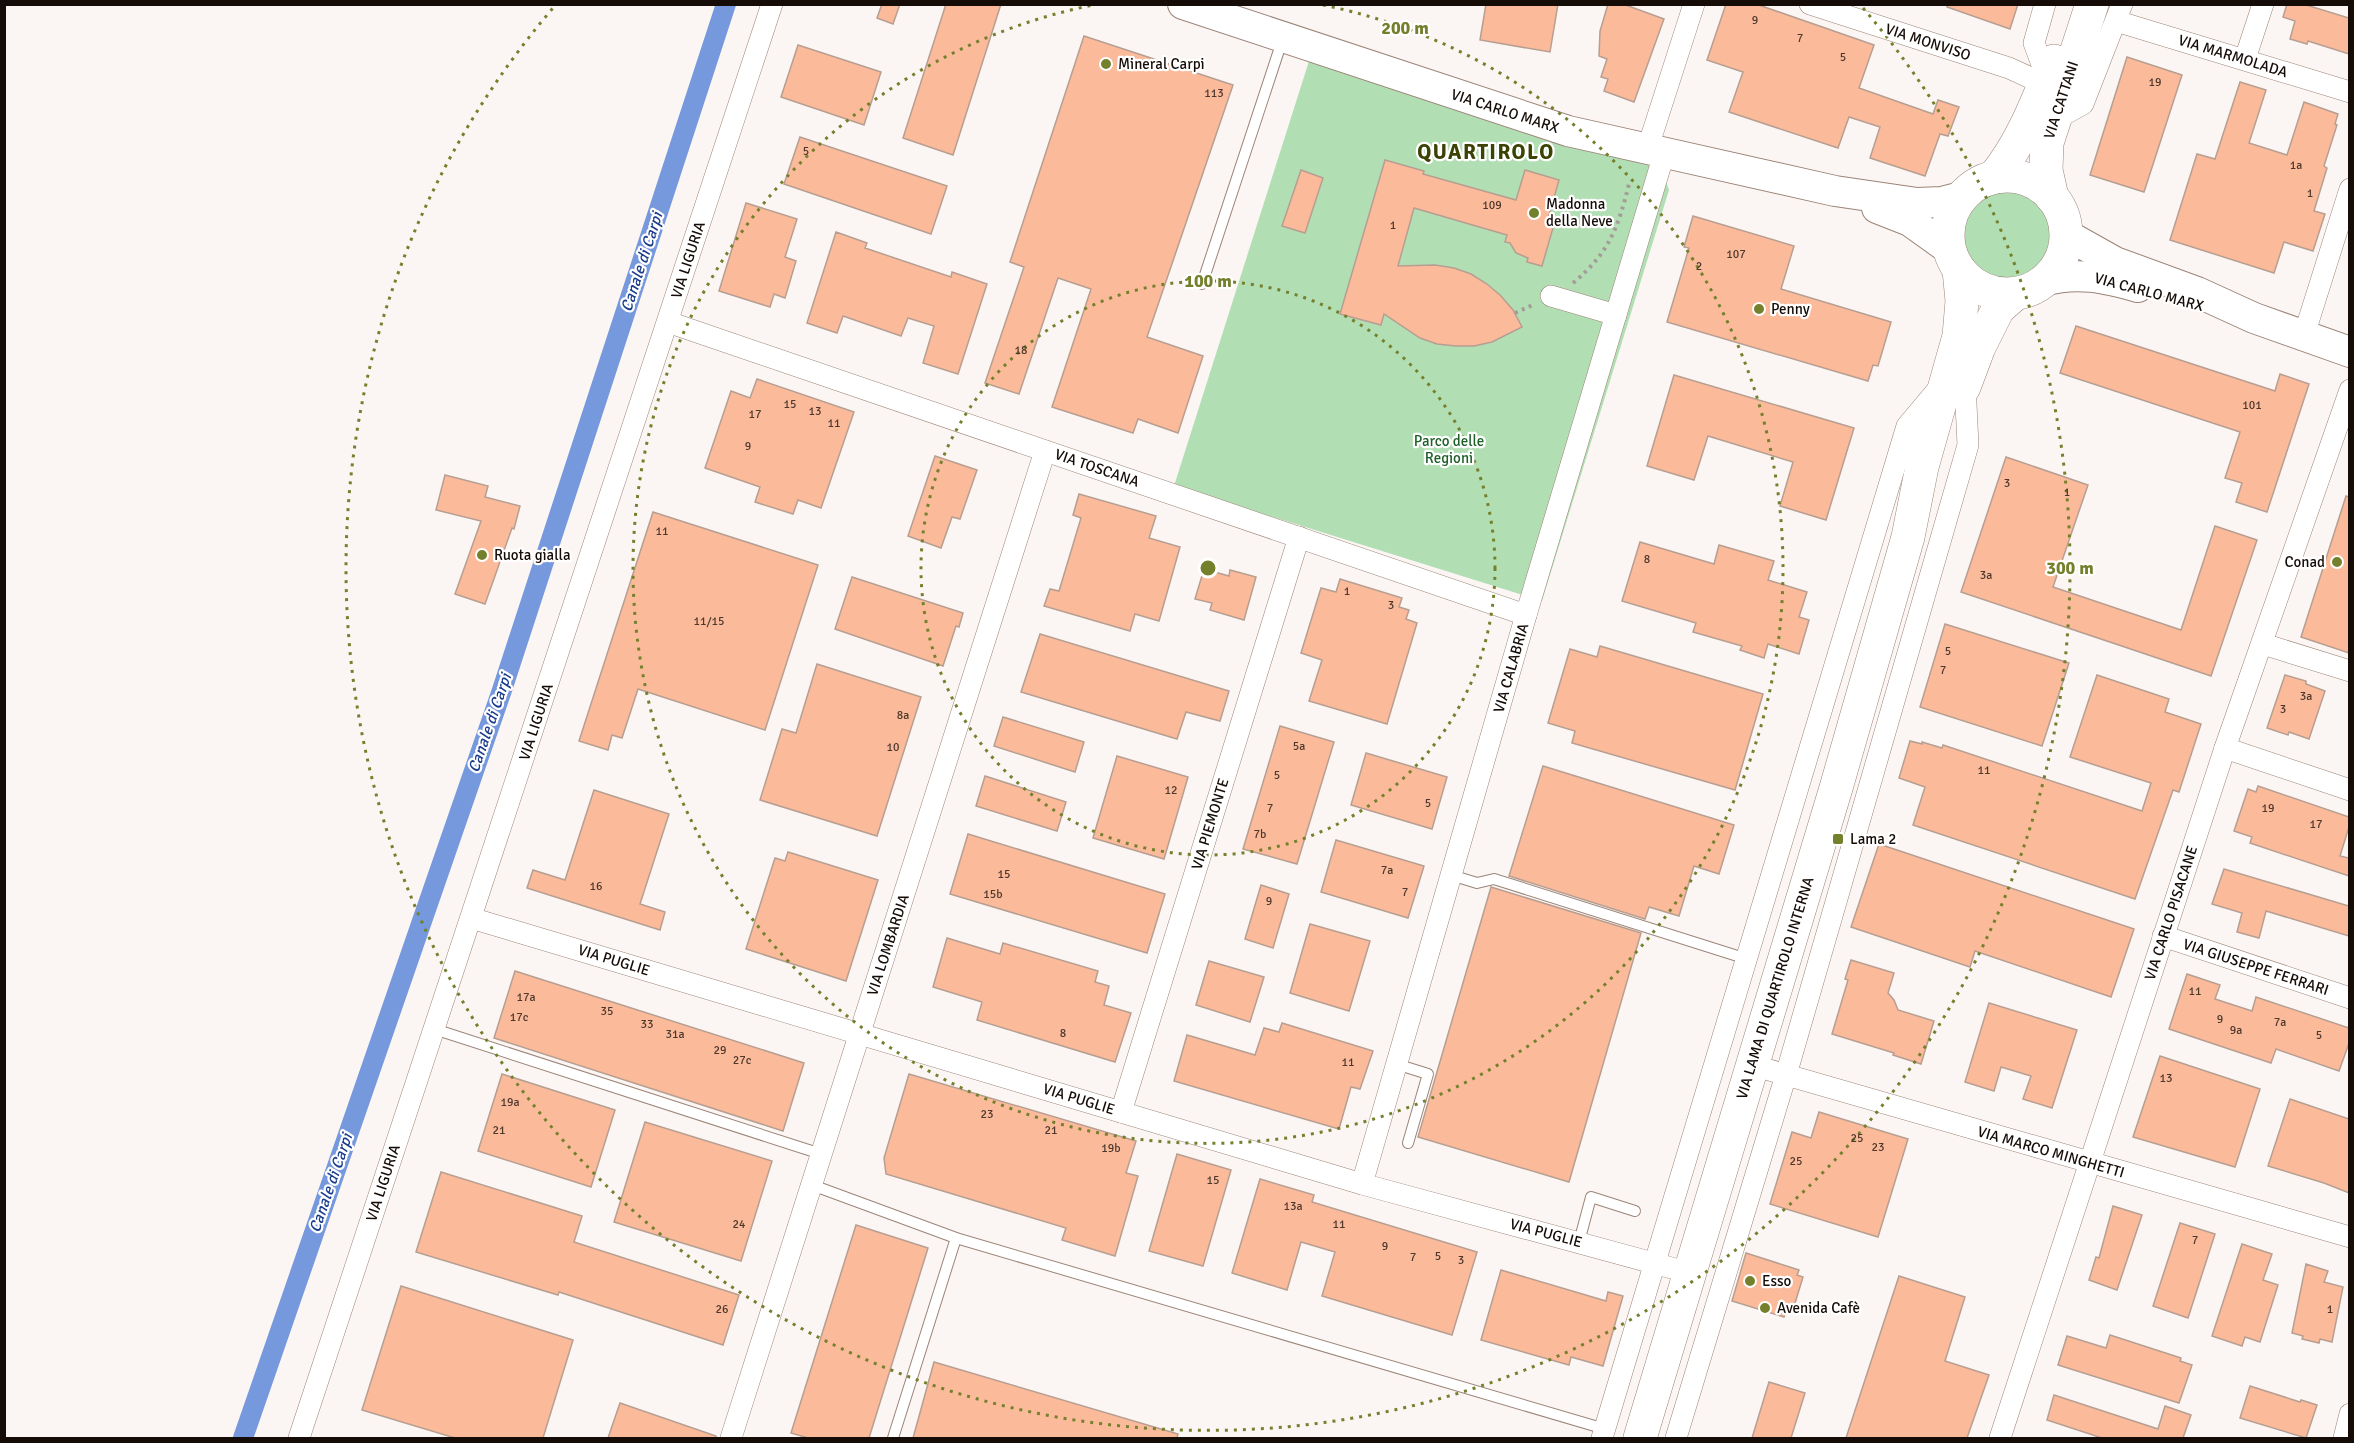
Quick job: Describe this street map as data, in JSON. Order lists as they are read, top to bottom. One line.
{"streets":{"main road":["VIA CATTANI","VIA CARLO MARX","VIA LAMA DI QUARTIROLO INTERNA"],"street":["VIA MONVISO","VIA MARMOLADA","VIA LIGURIA","VIA TOSCANA","VIA CALABRIA","VIA PIEMONTE","VIA CARLO PISACANE","VIA LOMBARDIA","VIA PUGLIE","VIA GIUSEPPE FERRARI","VIA MARCO MINGHETTI"]},"crossings":[["VIA MONVISO","VIA CATTANI"],["VIA MARMOLADA","VIA CATTANI"],["VIA CATTANI","VIA CARLO MARX"],["VIA CATTANI","VIA LAMA DI QUARTIROLO INTERNA"],["VIA CARLO MARX","VIA CALABRIA"],["VIA CARLO MARX","VIA LAMA DI QUARTIROLO INTERNA"],["VIA LIGURIA","VIA TOSCANA"],["VIA LIGURIA","VIA PUGLIE"],["VIA TOSCANA","VIA CALABRIA"],["VIA TOSCANA","VIA PIEMONTE"],["VIA TOSCANA","VIA LOMBARDIA"],["VIA CALABRIA","VIA PUGLIE"],["VIA PIEMONTE","VIA PUGLIE"],["VIA CARLO PISACANE","VIA GIUSEPPE FERRARI"],["VIA CARLO PISACANE","VIA MARCO MINGHETTI"],["VIA LOMBARDIA","VIA PUGLIE"],["VIA PUGLIE","VIA LAMA DI QUARTIROLO INTERNA"],["VIA LAMA DI QUARTIROLO INTERNA","VIA MARCO MINGHETTI"]],"districts":["QUARTIROLO"],"water":["Canale di Carpi"],"parks":["Parco delle Regioni"],"places":{"other":["Mineral Carpi","Madonna della Neve","Penny","Ruota gialla","Conad","Esso","Avenida Cafè"],"transit":["Lama 2"]},"house_numbers":["9","7","5","19","113","5","1a","1","109","1","107","2","18","15","101","13","17","11","9","3","1","11","8","3a","1","3","11/15","5","7","3a","3","8a","5a","10","11","5","12","5","7","19","17","7b","7a","15","16","7","15b","9","11","17a","35","17c","9","7a","33","9a","8","31a","5","29","27c","11","13","19a","23","21","21","25","23","19b","25","15","13a","24","11","7","9","5","7","3","26","1"],"rings":["200 m","100 m","300 m"]}
